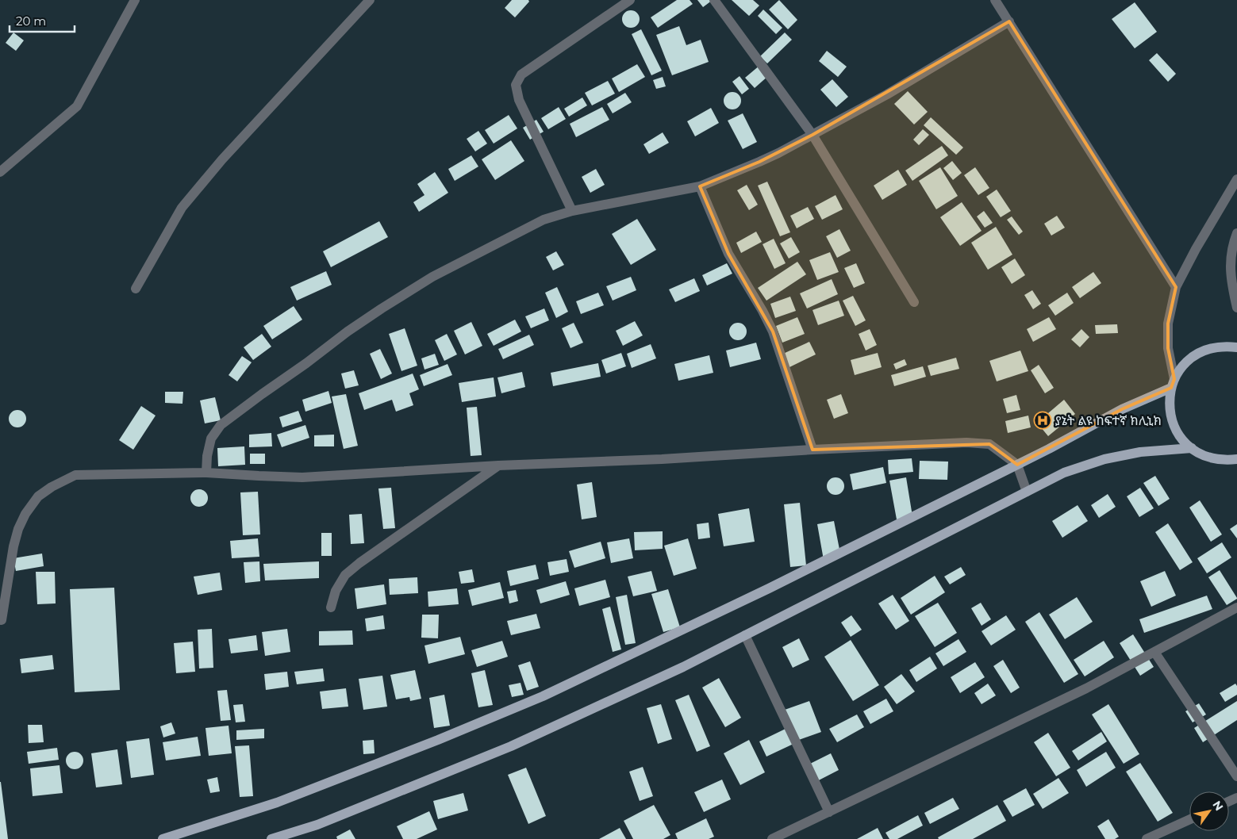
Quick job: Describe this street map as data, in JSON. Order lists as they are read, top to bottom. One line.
{"places":{"hospital":["ያኔት ልዩ ከፍተኛ ክሊኒክ"]},"scale_bar":"20 m","north":"top right"}
